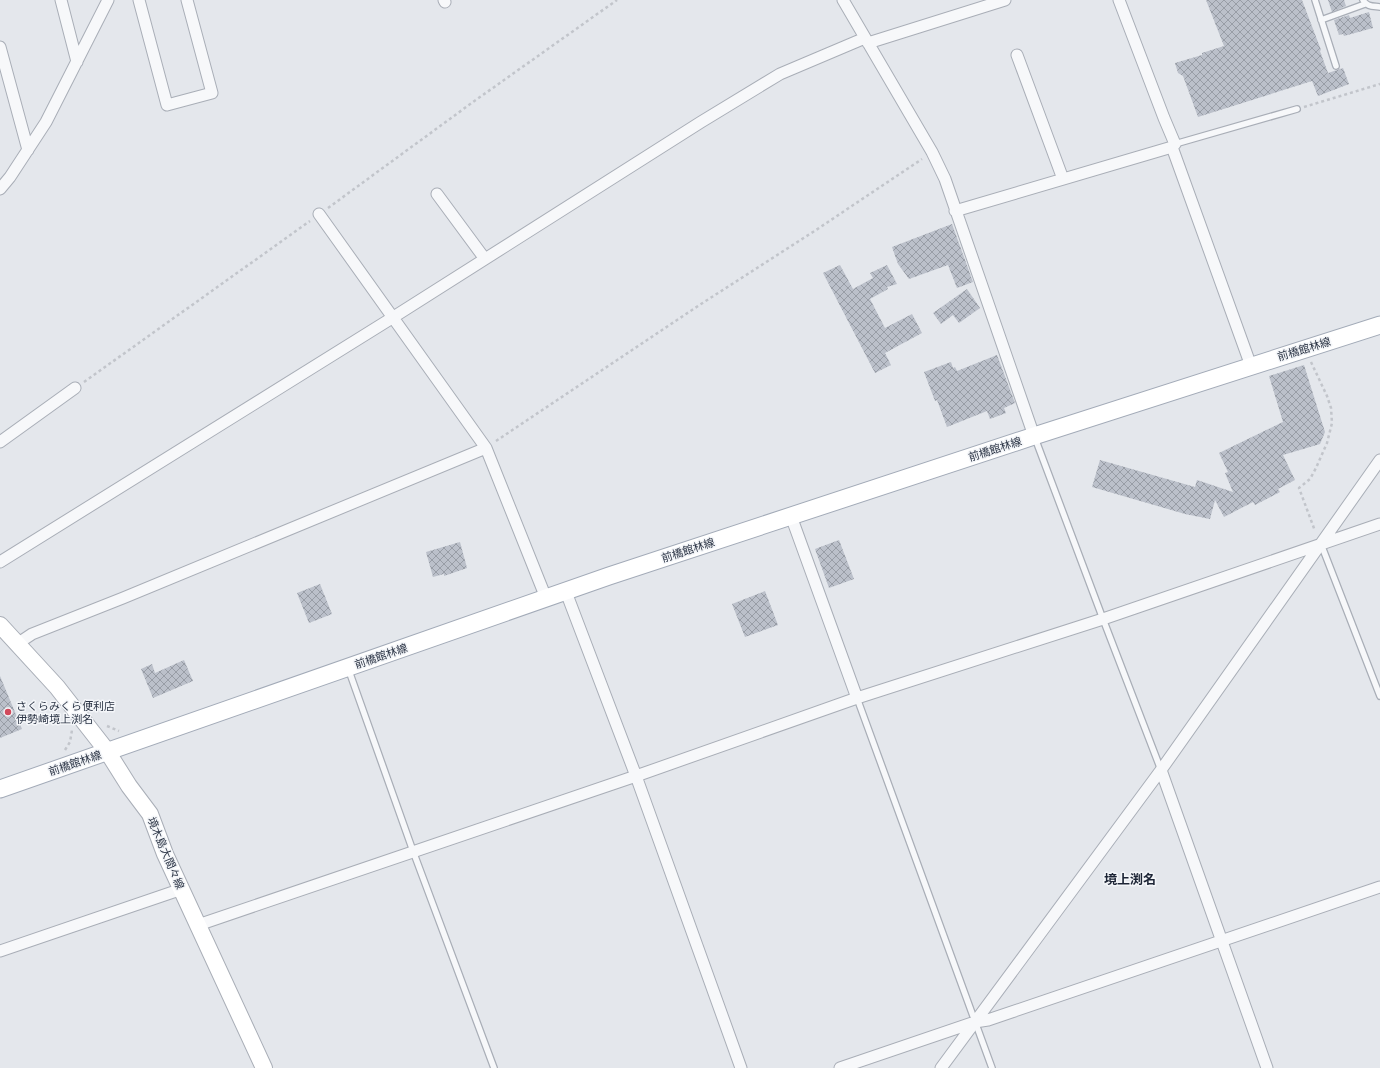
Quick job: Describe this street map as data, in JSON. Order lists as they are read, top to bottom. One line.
{"streets":{"main road":["前橋館林線","境木島大間々線"]},"crossings":[["前橋館林線","境木島大間々線"]],"districts":["境上渕名"],"places":["さくらみくら便利店 伊勢崎境上渕名"]}
